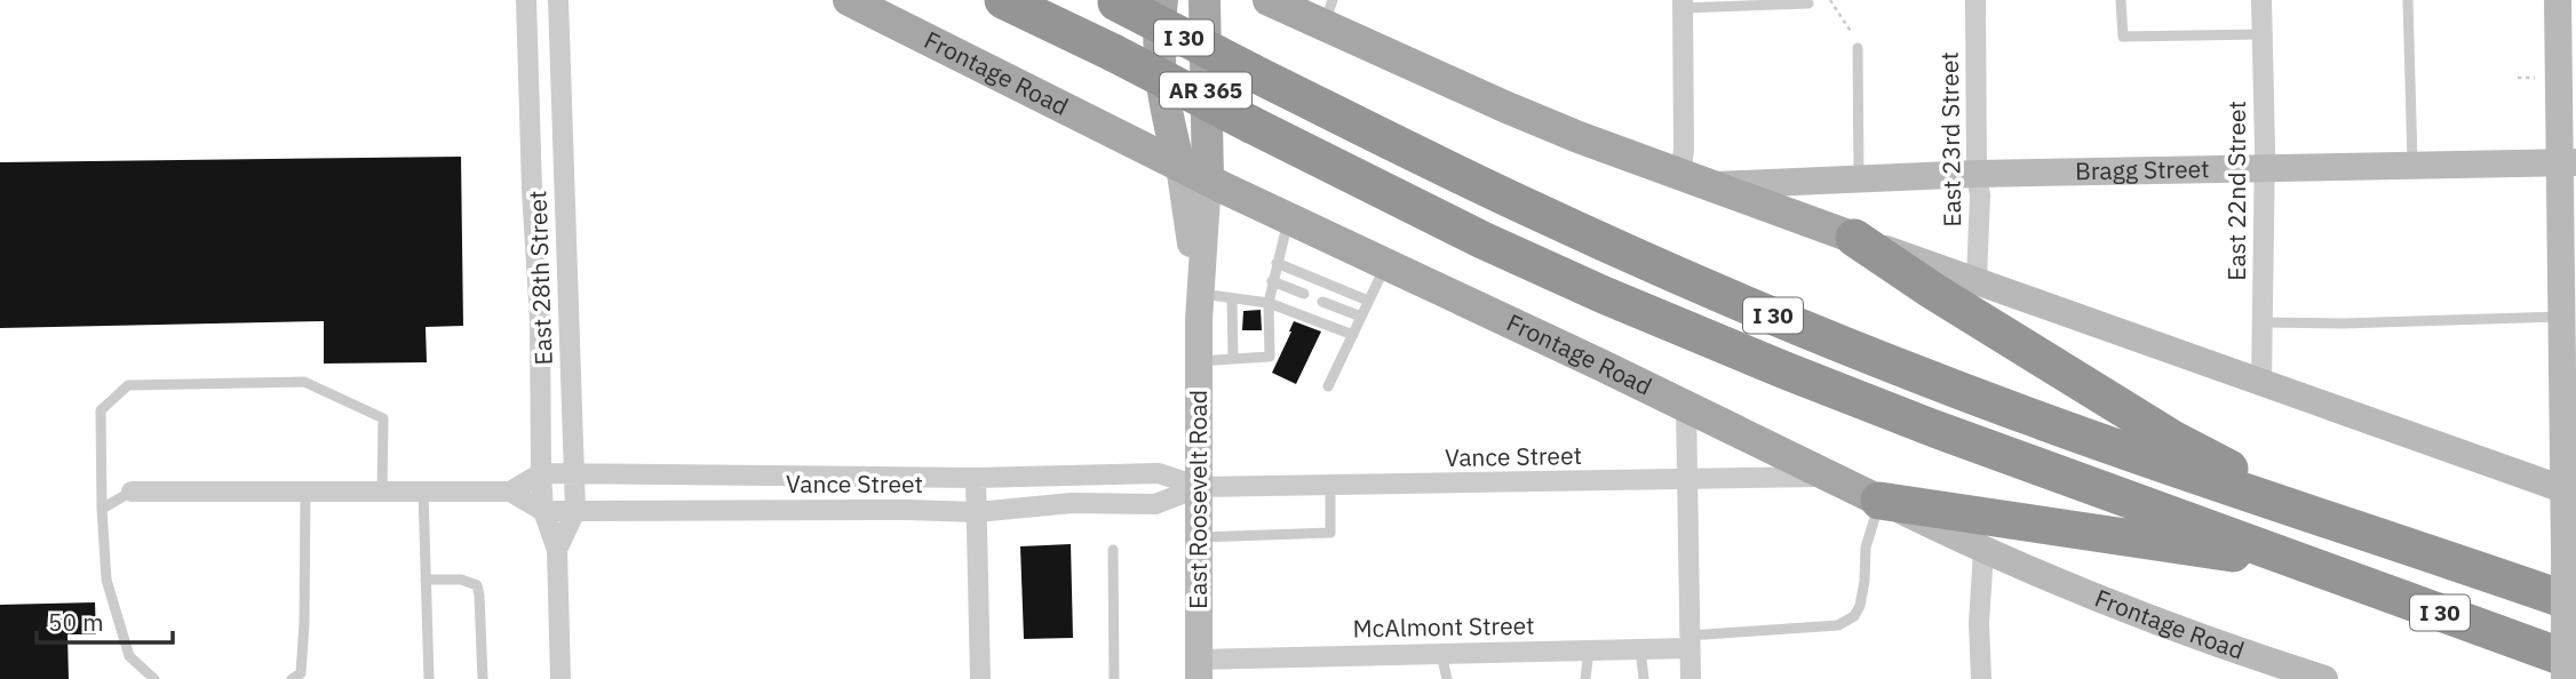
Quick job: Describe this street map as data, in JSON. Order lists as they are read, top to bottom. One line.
{"streets":{"highway":["I 30"],"main road":["Frontage Road","AR 365","Bragg Street","East Roosevelt Road"],"street":["East 23rd Street","East 22nd Street","East 28th Street","Vance Street","McAlmont Street"]},"crossings":[["Frontage Road","Vance Street"],["Frontage Road","East Roosevelt Road"],["East 23rd Street","Bragg Street"],["Bragg Street","East 22nd Street"],["East 28th Street","Vance Street"],["Vance Street","East Roosevelt Road"],["East Roosevelt Road","McAlmont Street"]],"scale_bar":"50 m"}
